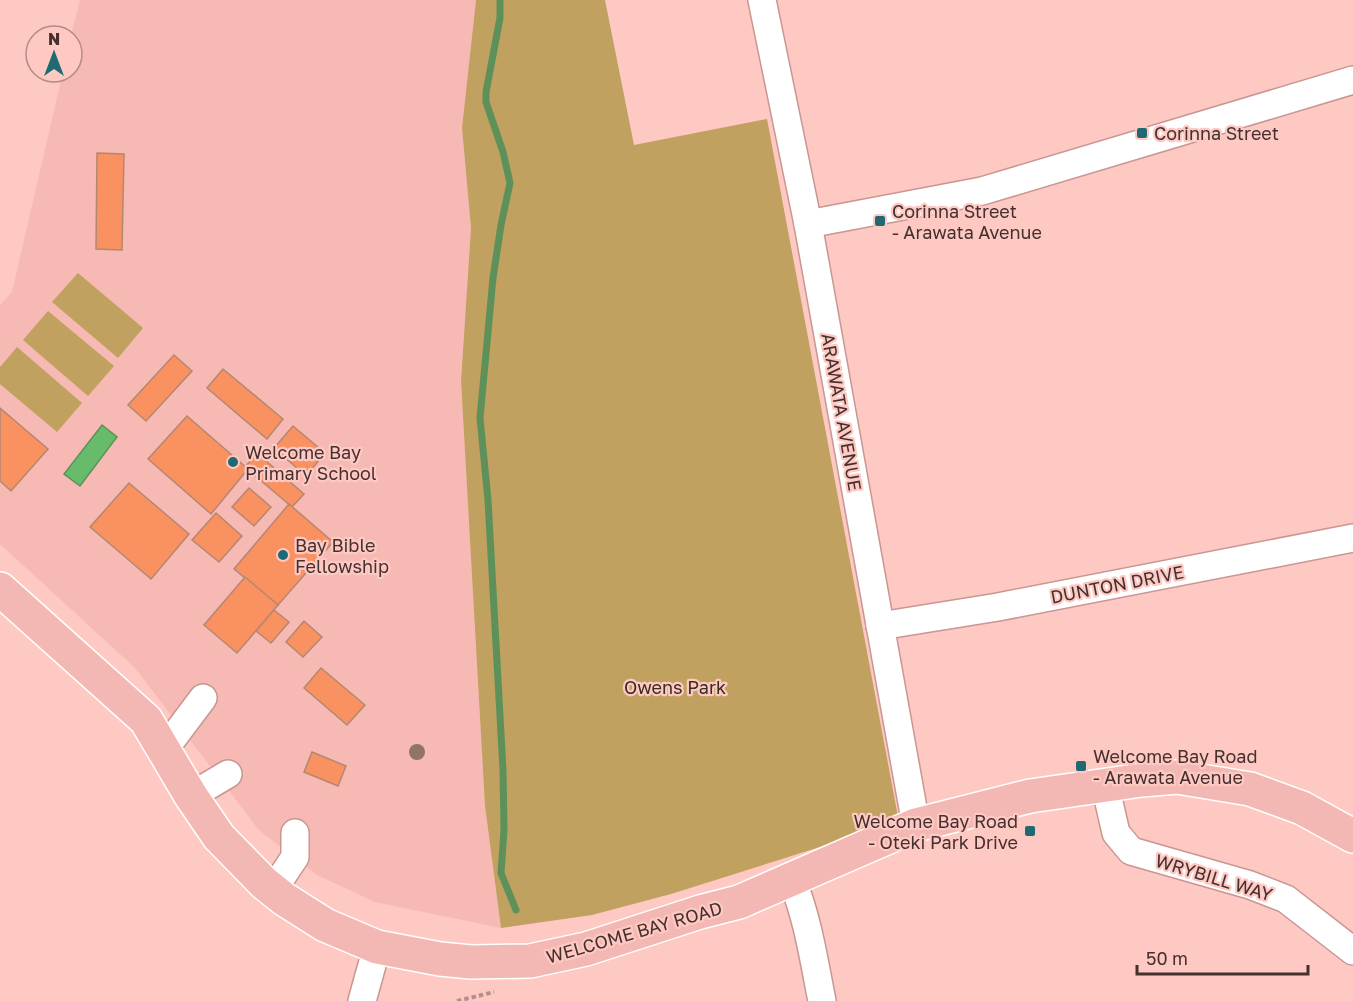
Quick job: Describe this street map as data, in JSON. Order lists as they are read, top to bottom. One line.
{"streets":{"main road":["WELCOME BAY ROAD"],"street":["ARAWATA AVENUE","DUNTON DRIVE","WRYBILL WAY"]},"crossings":[["ARAWATA AVENUE","DUNTON DRIVE"],["ARAWATA AVENUE","WELCOME BAY ROAD"],["WRYBILL WAY","WELCOME BAY ROAD"]],"parks":["Owens Park"],"places":{"transit":["Corinna Street","Corinna Street - Arawata Avenue","Welcome Bay Road - Arawata Avenue","Welcome Bay Road - Oteki Park Drive"],"other":["Welcome Bay Primary School","Bay Bible Fellowship"]},"scale_bar":"50 m","north":"top"}
